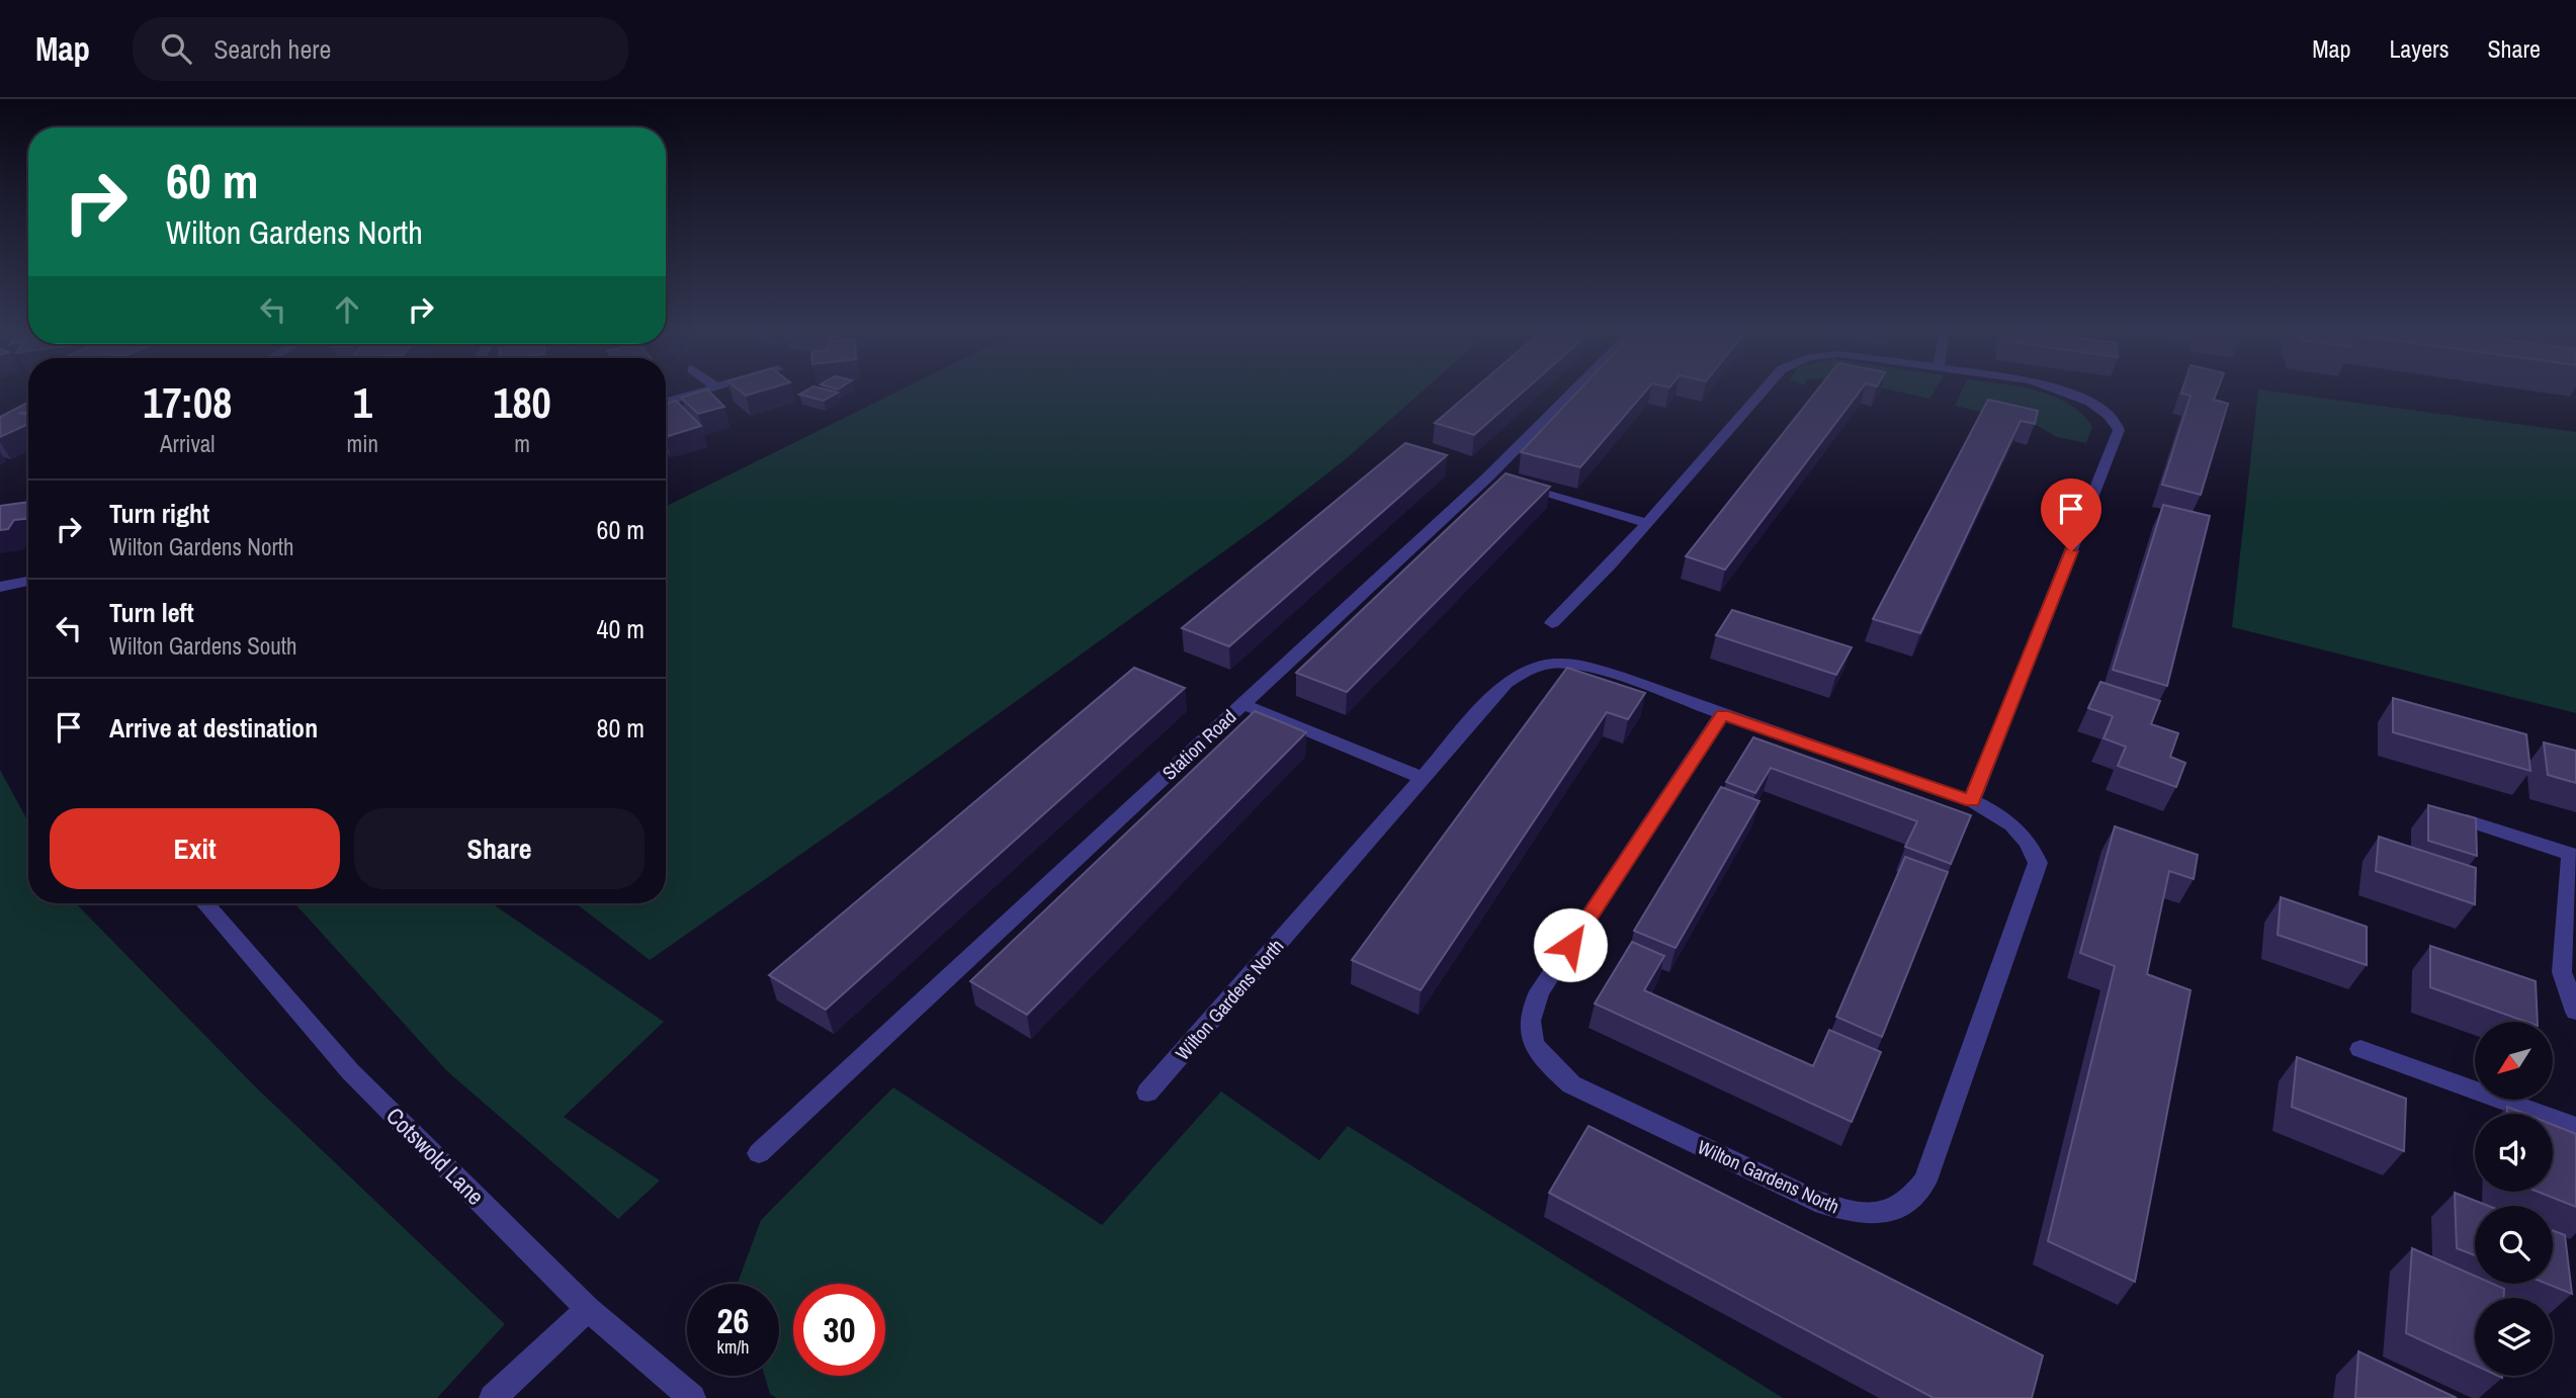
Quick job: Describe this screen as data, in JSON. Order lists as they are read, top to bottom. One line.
{"streets":{"street":["Station Road","Wilton Gardens North","Cotswold Lane"]},"north":"bottom left","page":{"header":"Map","search":"Search here","nav":["Map","Layers","Share"],"turn":["60 m","Wilton Gardens North"],"eta":["17:08","Arrival","1","min","180","m"],"list":[{"name":"Turn right","note":"Wilton Gardens North","value":"60 m"},{"name":"Turn left","note":"Wilton Gardens South","value":"40 m"},{"name":"Arrive at destination","value":"80 m"}],"buttons":["Exit","Share"],"speed":"26 km/h","limit":"30"}}
